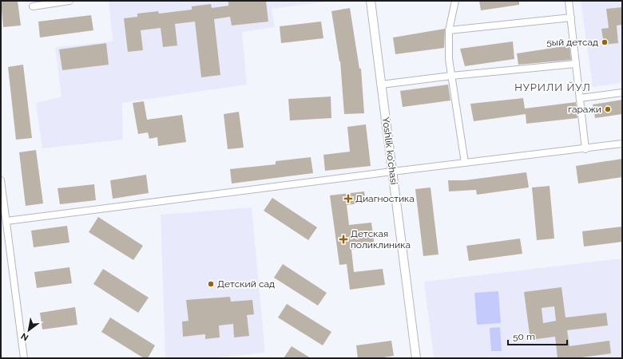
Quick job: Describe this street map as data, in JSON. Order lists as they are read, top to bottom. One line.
{"streets":{"street":["Yoshlik ko'chasi"]},"districts":["НУРИЛИ ЙУЛ"],"places":{"other":["5ый детсад","гаражи","Детский сад"],"health":["Диагностика","Детская поликлиника"]},"scale_bar":"50 m","north":"bottom left"}
